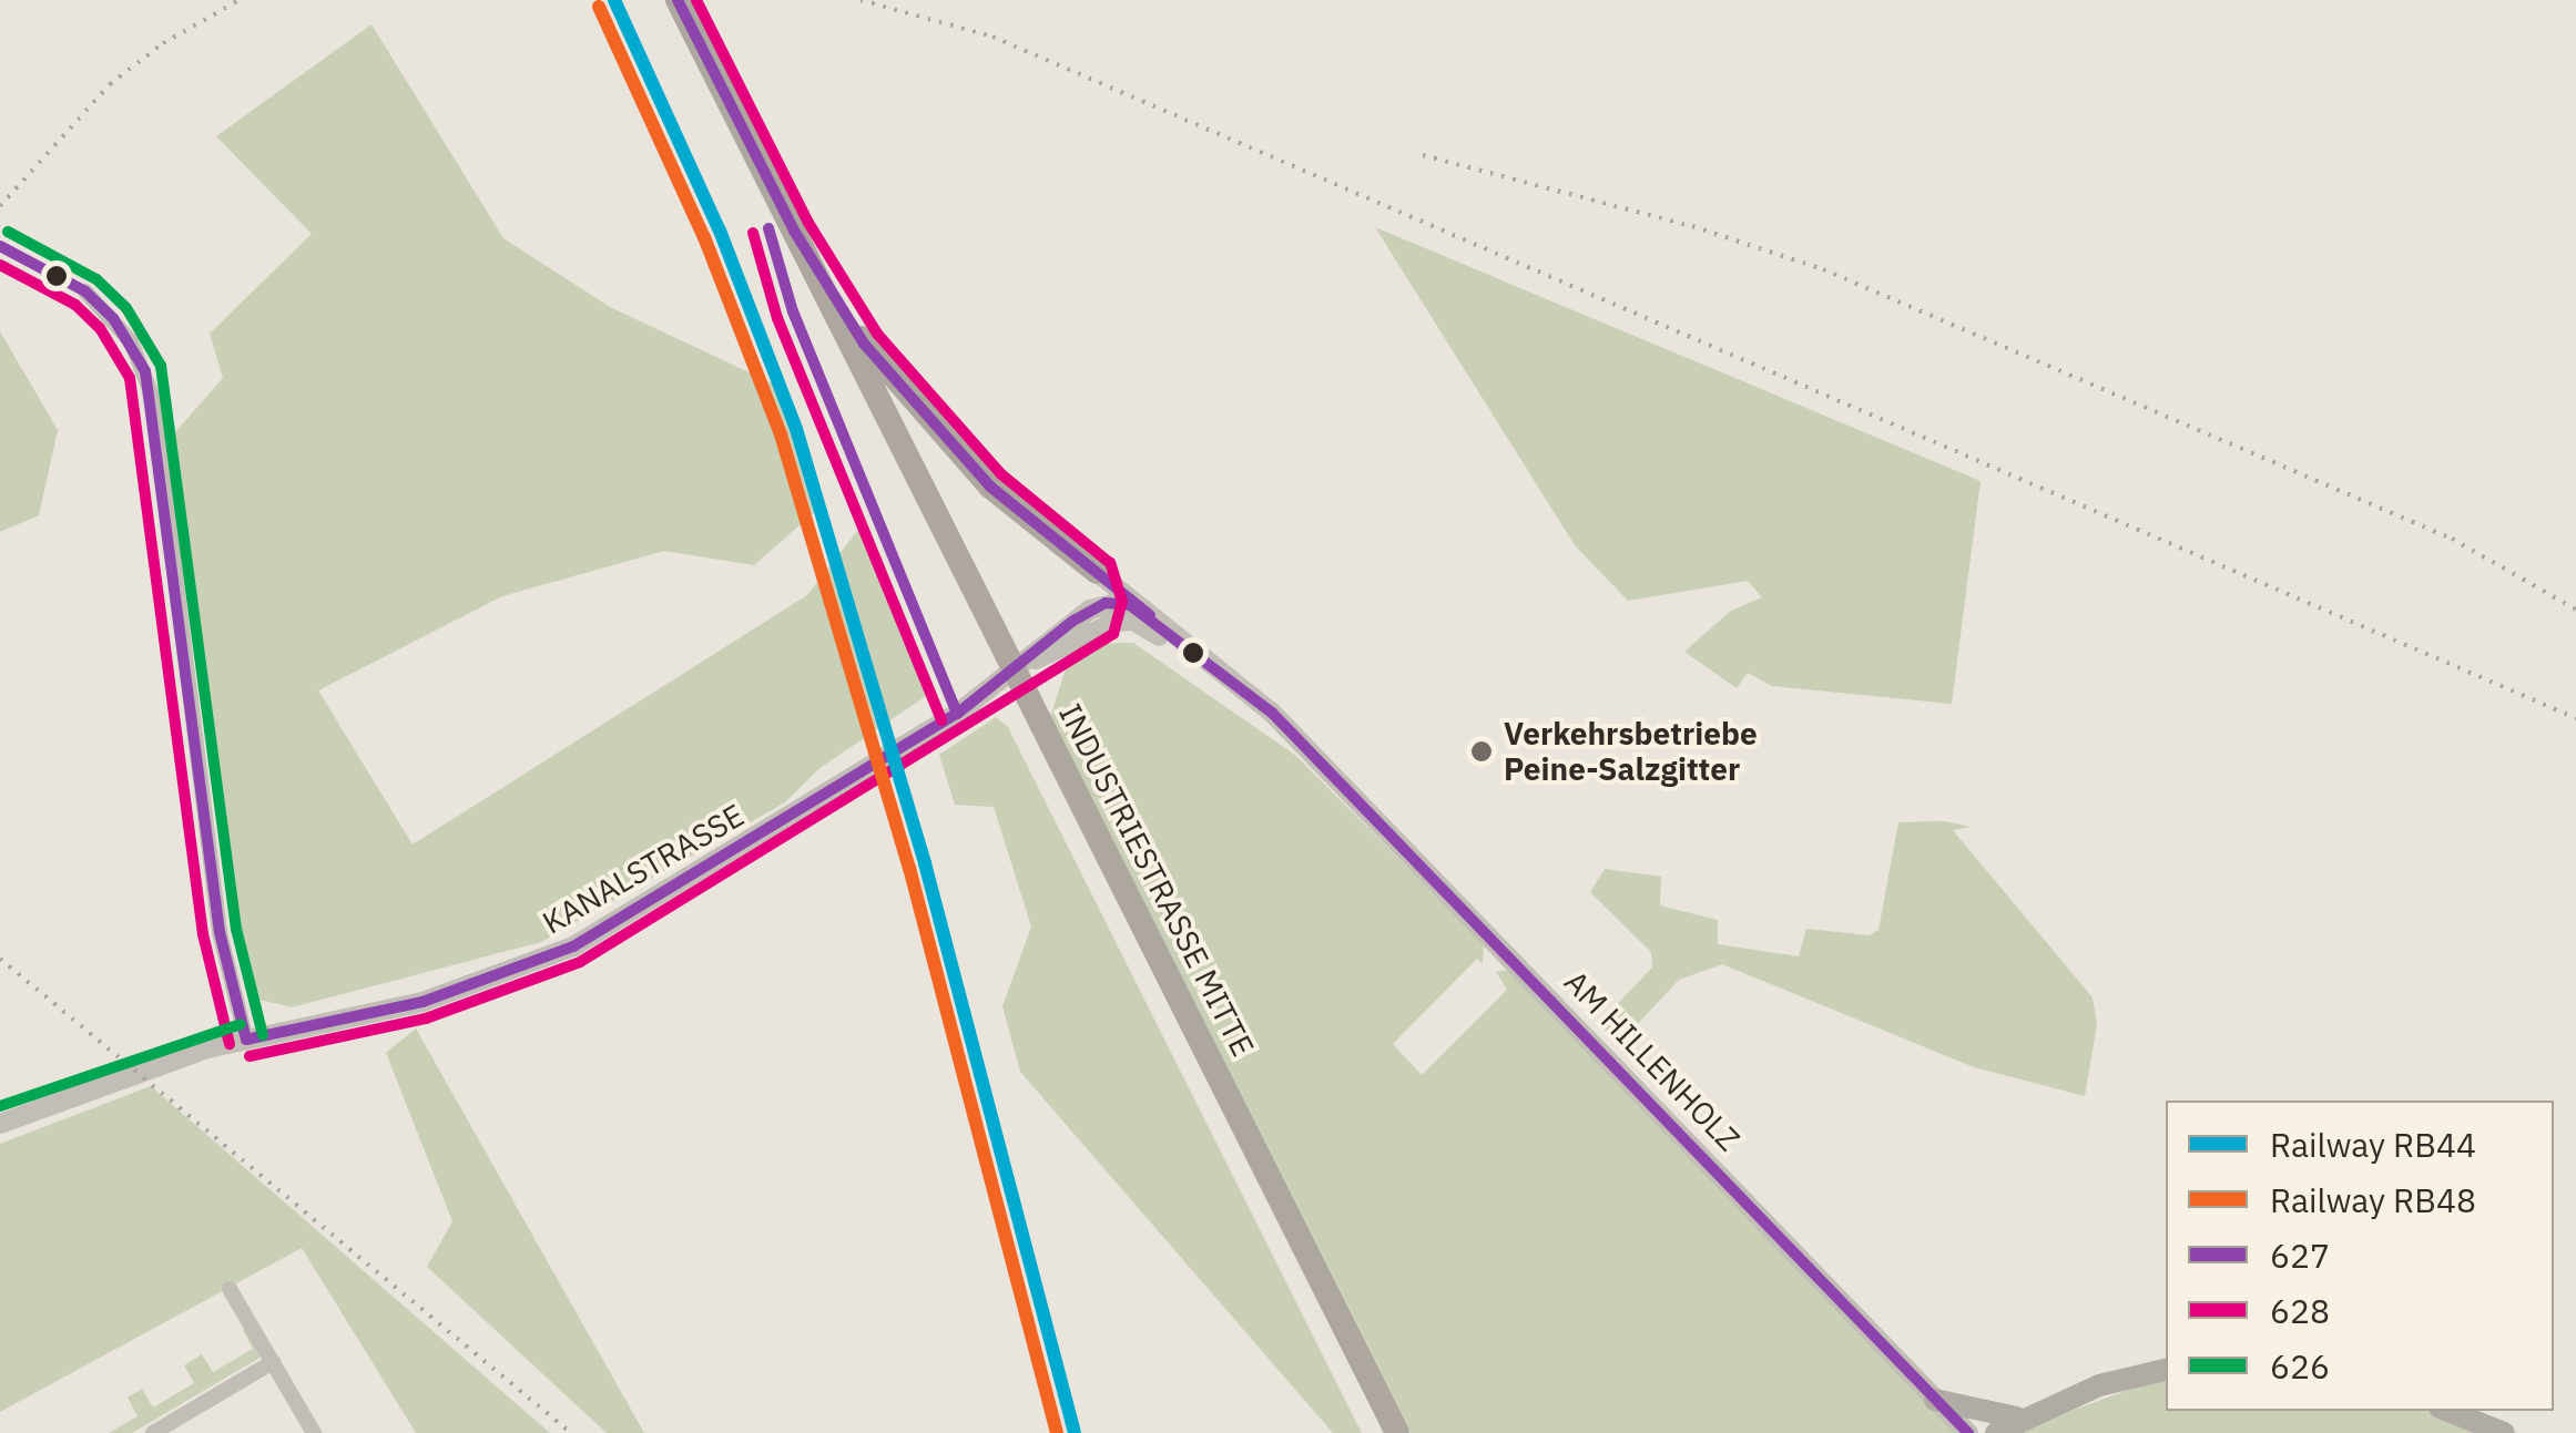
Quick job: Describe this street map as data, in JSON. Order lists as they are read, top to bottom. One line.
{"streets":{"highway":["INDUSTRIESTRASSE MITTE"],"street":["KANALSTRASSE","AM HILLENHOLZ"]},"crossings":[["KANALSTRASSE","AM HILLENHOLZ"]],"places":["Verkehrsbetriebe Peine-Salzgitter"],"lines":["rail line RB44","transit line 627","transit line 628","rail line RB48","transit line 626"],"legend":["Railway RB44","Railway RB48","627","628","626"]}
